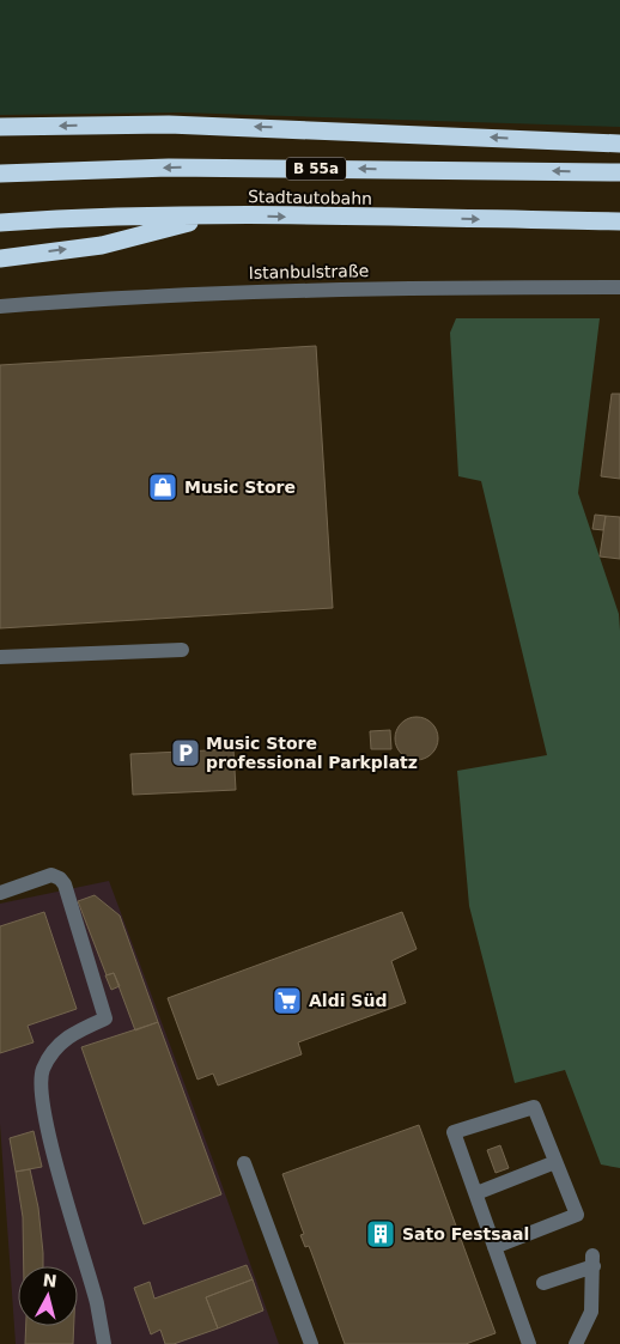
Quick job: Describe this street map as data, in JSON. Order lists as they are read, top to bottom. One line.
{"streets":{"highway":["B 55a","Stadtautobahn"],"street":["Istanbulstraße"]},"places":{"shop":["Music Store"],"parking":["Music Store professional Parkplatz"],"supermarket":["Aldi Süd"],"building":["Sato Festsaal"]},"north":"top"}
